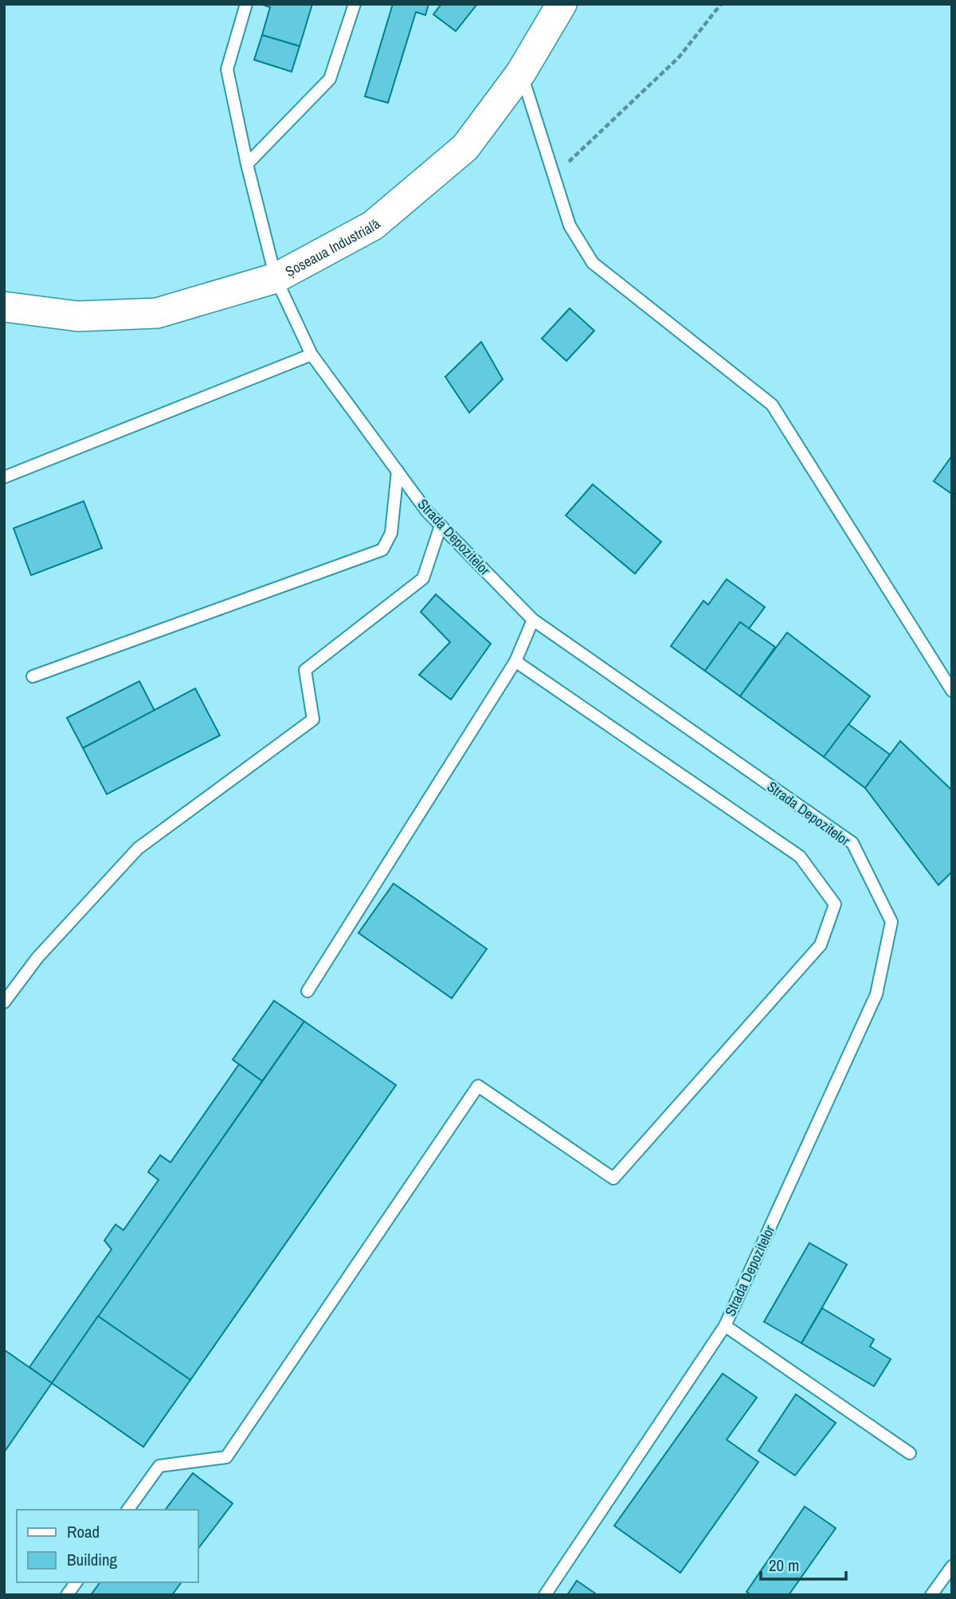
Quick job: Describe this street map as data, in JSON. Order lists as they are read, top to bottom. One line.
{"streets":{"street":["Șoseaua Industrială"],"lane":["Strada Depozitelor"]},"crossings":[["Șoseaua Industrială","Strada Depozitelor"]],"legend":["Road","Building"],"scale_bar":"20 m"}
